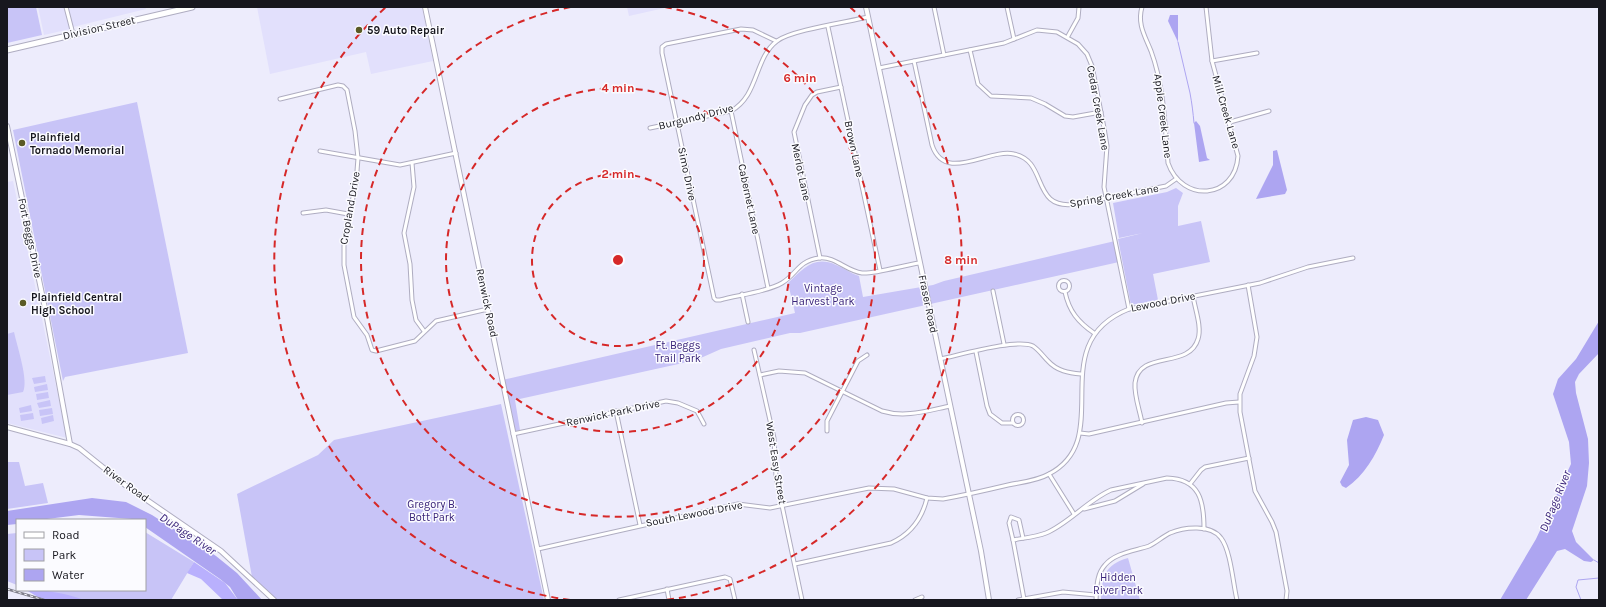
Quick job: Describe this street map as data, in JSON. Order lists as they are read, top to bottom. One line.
{"streets":{"main road":["Division Street"],"street":["Cedar Creek Lane","Mill Creek Lane","Apple Creek Lane","Burgundy Drive","Brown Lane","Merlot Lane","Simo Drive","Spring Creek Lane","Cabernet Lane","Cropland Drive","Fort Beggs Drive","Lewood Drive","Renwick Road","Fraser Road","Renwick Park Drive","West Easy Street","River Road","South Lewood Drive"]},"crossings":[["Cedar Creek Lane","Spring Creek Lane"],["Cedar Creek Lane","Lewood Drive"],["Cedar Creek Lane","Fraser Road"],["Mill Creek Lane","Apple Creek Lane"],["Mill Creek Lane","Spring Creek Lane"],["Apple Creek Lane","Spring Creek Lane"],["Burgundy Drive","Simo Drive"],["Burgundy Drive","Cabernet Lane"],["Brown Lane","Merlot Lane"],["Fort Beggs Drive","River Road"],["Lewood Drive","Fraser Road"],["Lewood Drive","South Lewood Drive"],["Renwick Road","Renwick Park Drive"],["Renwick Road","South Lewood Drive"],["Fraser Road","South Lewood Drive"],["West Easy Street","South Lewood Drive"]],"water":["DuPage River"],"parks":["Vintage Harvest Park","Ft. Beggs Trail Park","Gregory B. Bott Park","Hidden River Park"],"places":["59 Auto Repair","Plainfield Tornado Memorial","Plainfield Central High School"],"legend":["Road","Park","Water"],"rings":["6 min","4 min","2 min","8 min"]}
